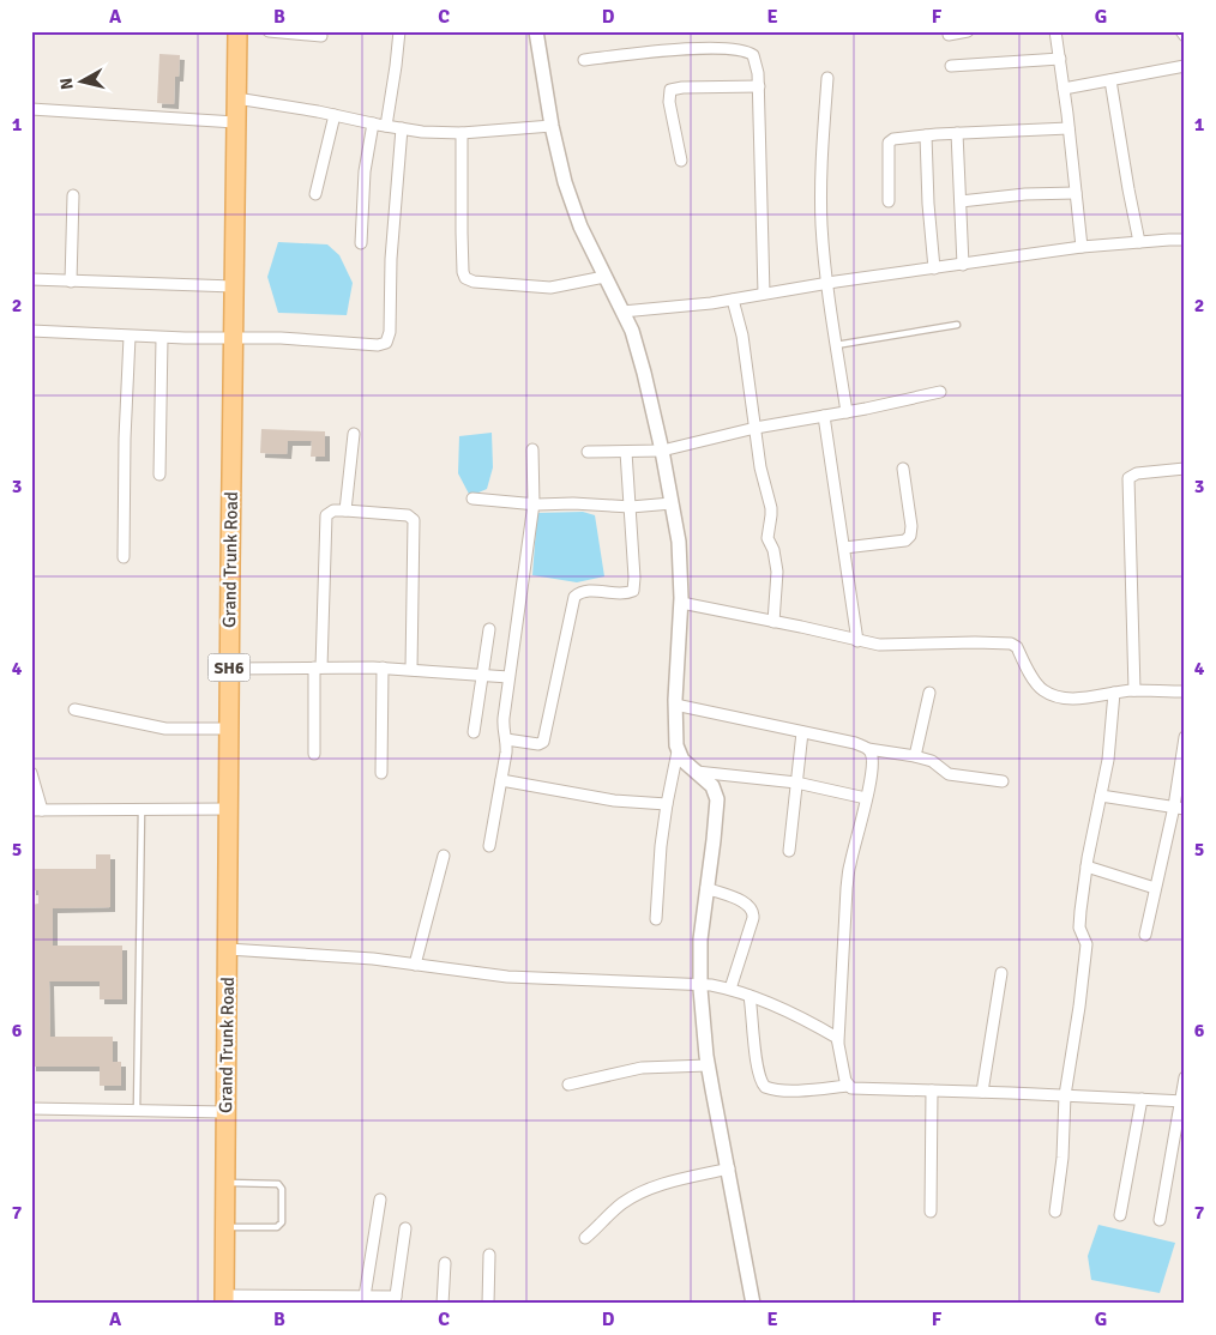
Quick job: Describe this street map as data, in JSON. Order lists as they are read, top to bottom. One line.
{"streets":{"main road":["Grand Trunk Road","SH6"]},"north":"left","grid":{"columns":["A","B","C","D","E","F","G"],"rows":["1","2","3","4","5","6","7"]}}
